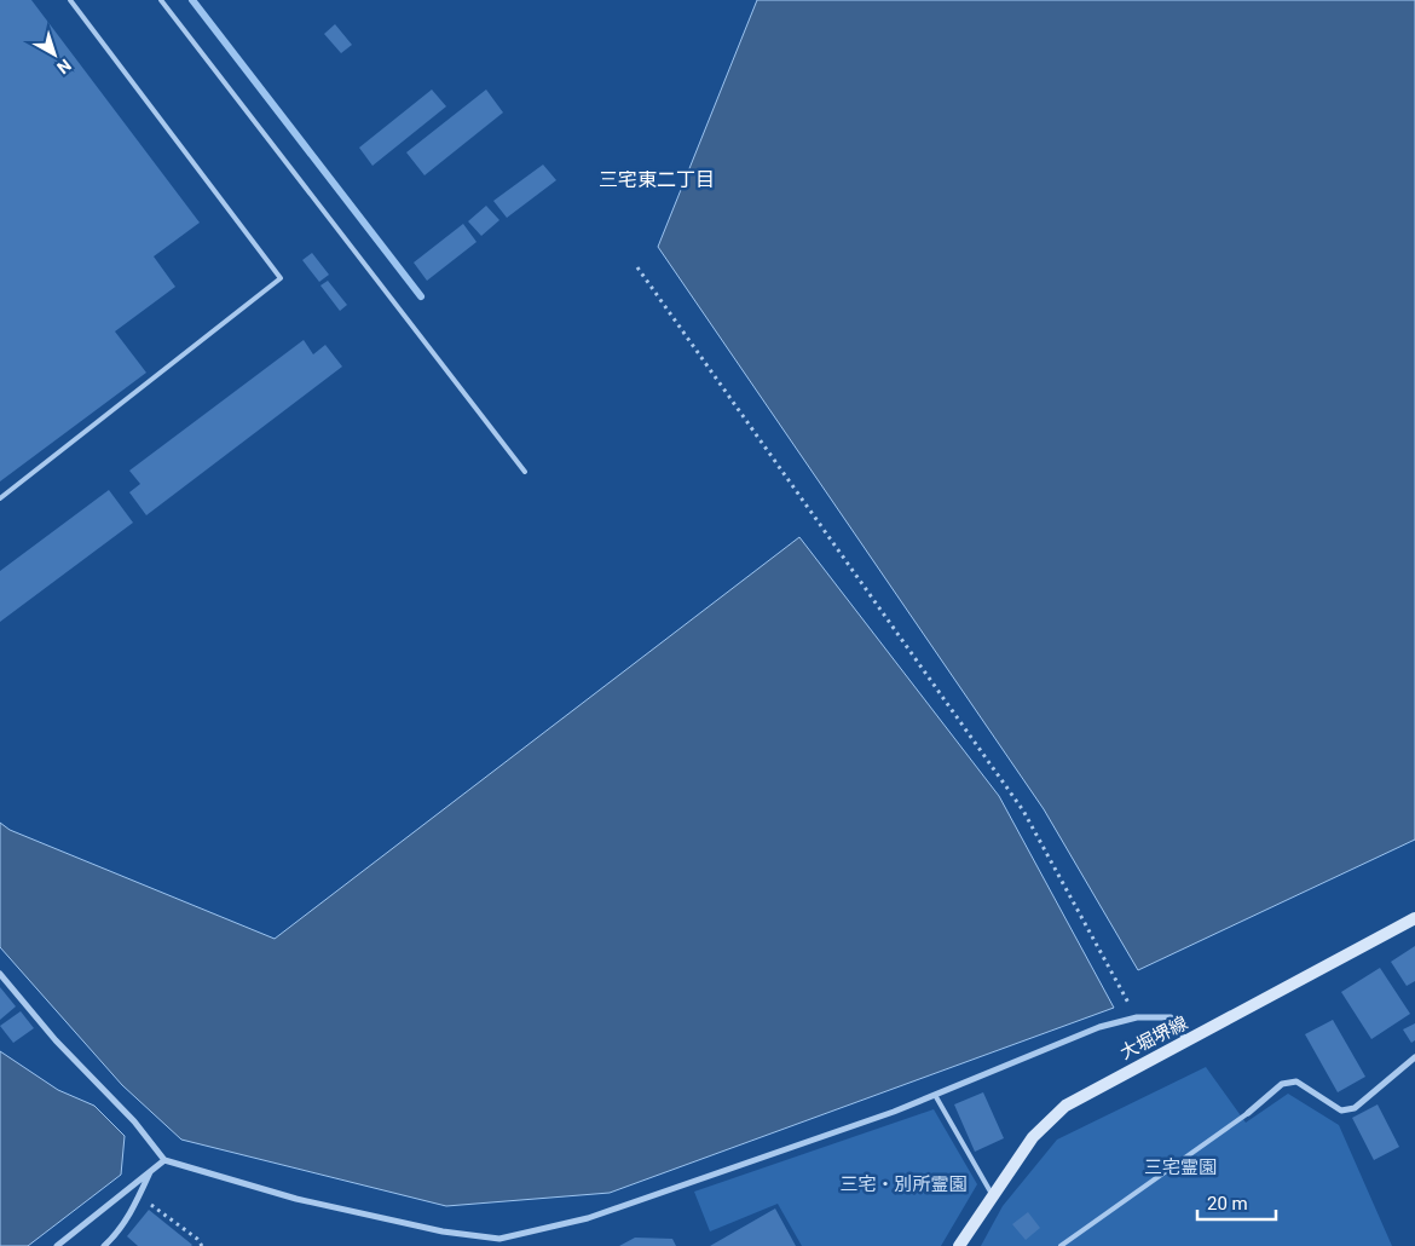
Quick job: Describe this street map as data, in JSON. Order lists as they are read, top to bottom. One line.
{"streets":{"main road":["大堀堺線"]},"districts":["三宅東二丁目"],"parks":["三宅霊園","三宅・別所霊園"],"scale_bar":"20 m","north":"bottom right"}
